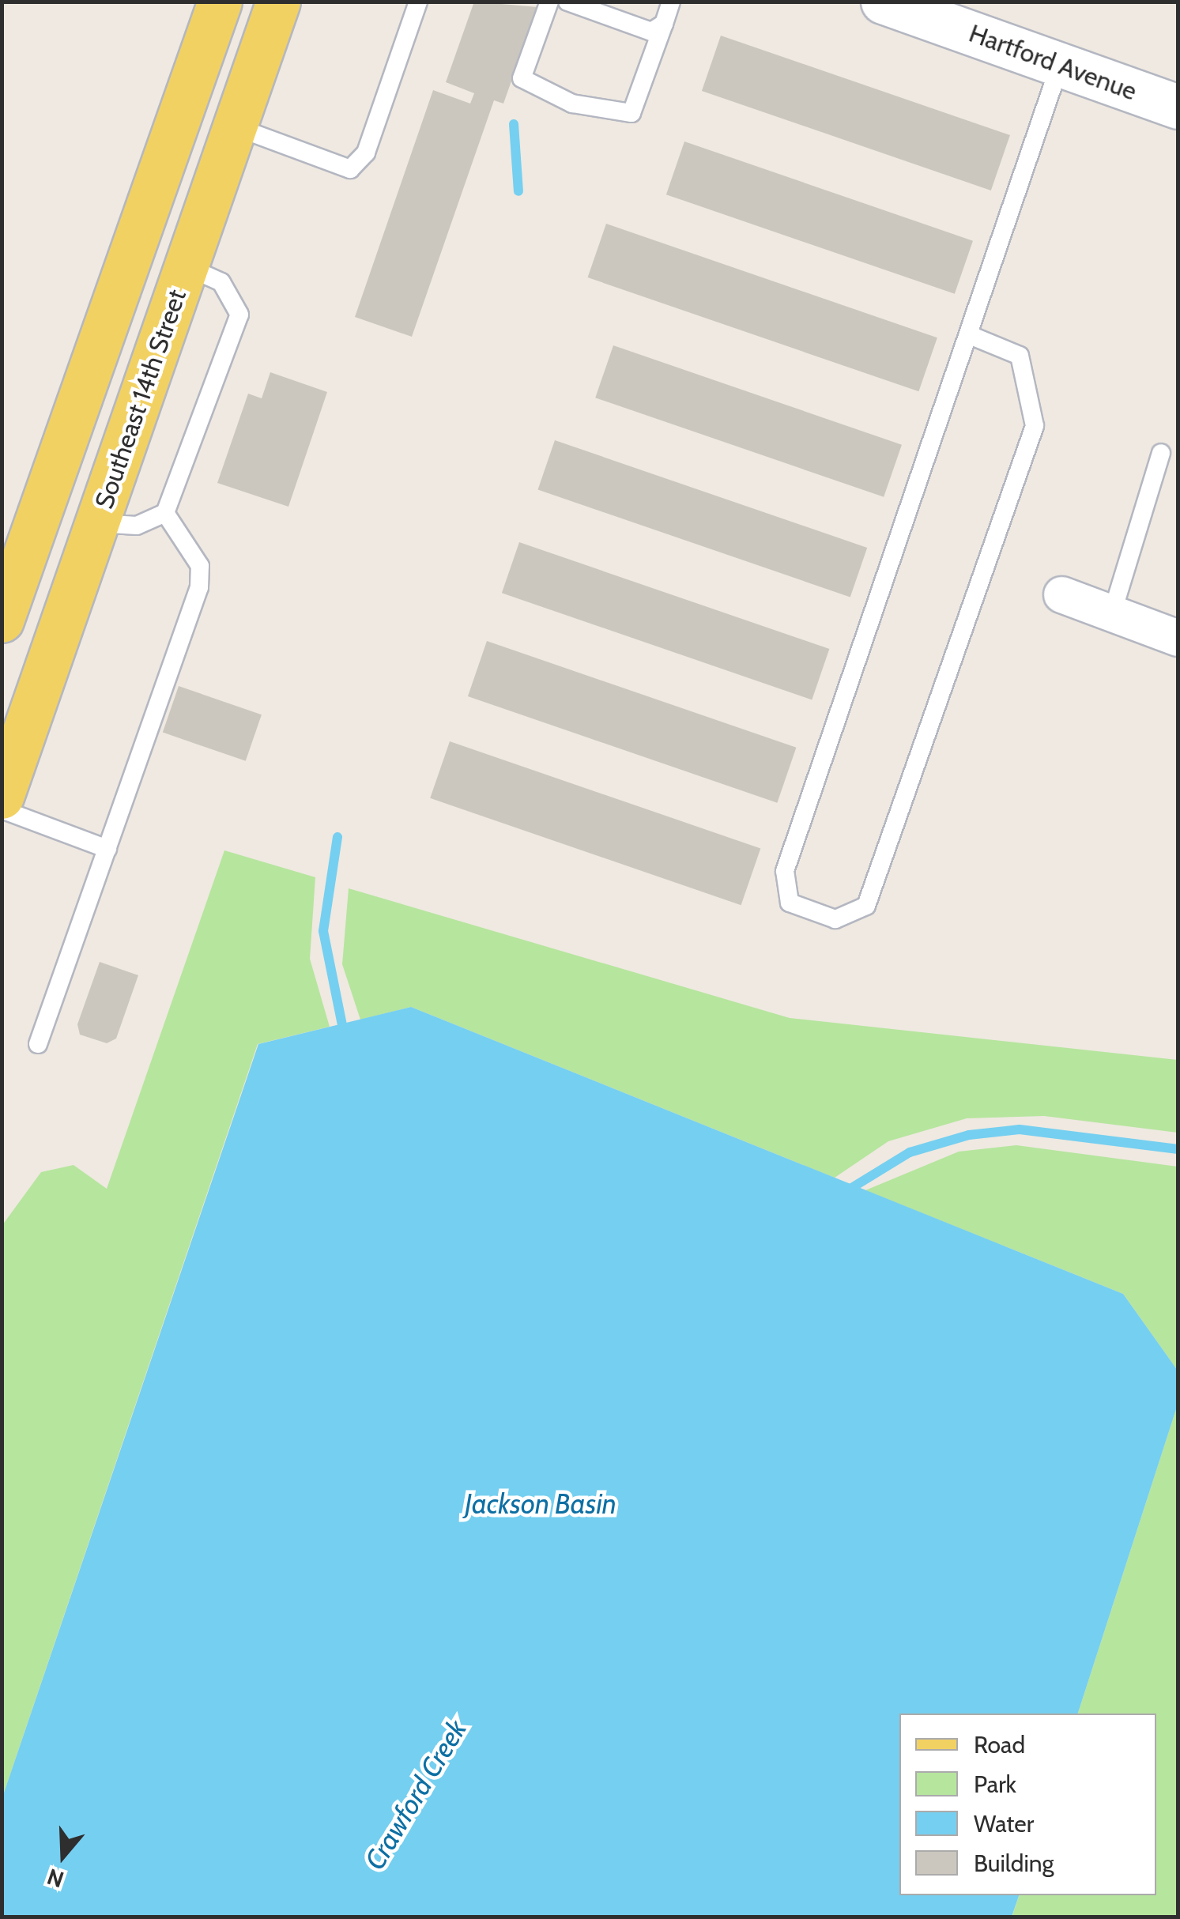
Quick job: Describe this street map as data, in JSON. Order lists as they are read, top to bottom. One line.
{"streets":{"main road":["Southeast 14th Street"],"street":["Hartford Avenue"]},"water":["Jackson Basin","Crawford Creek"],"legend":["Road","Park","Water","Building"],"north":"bottom"}
